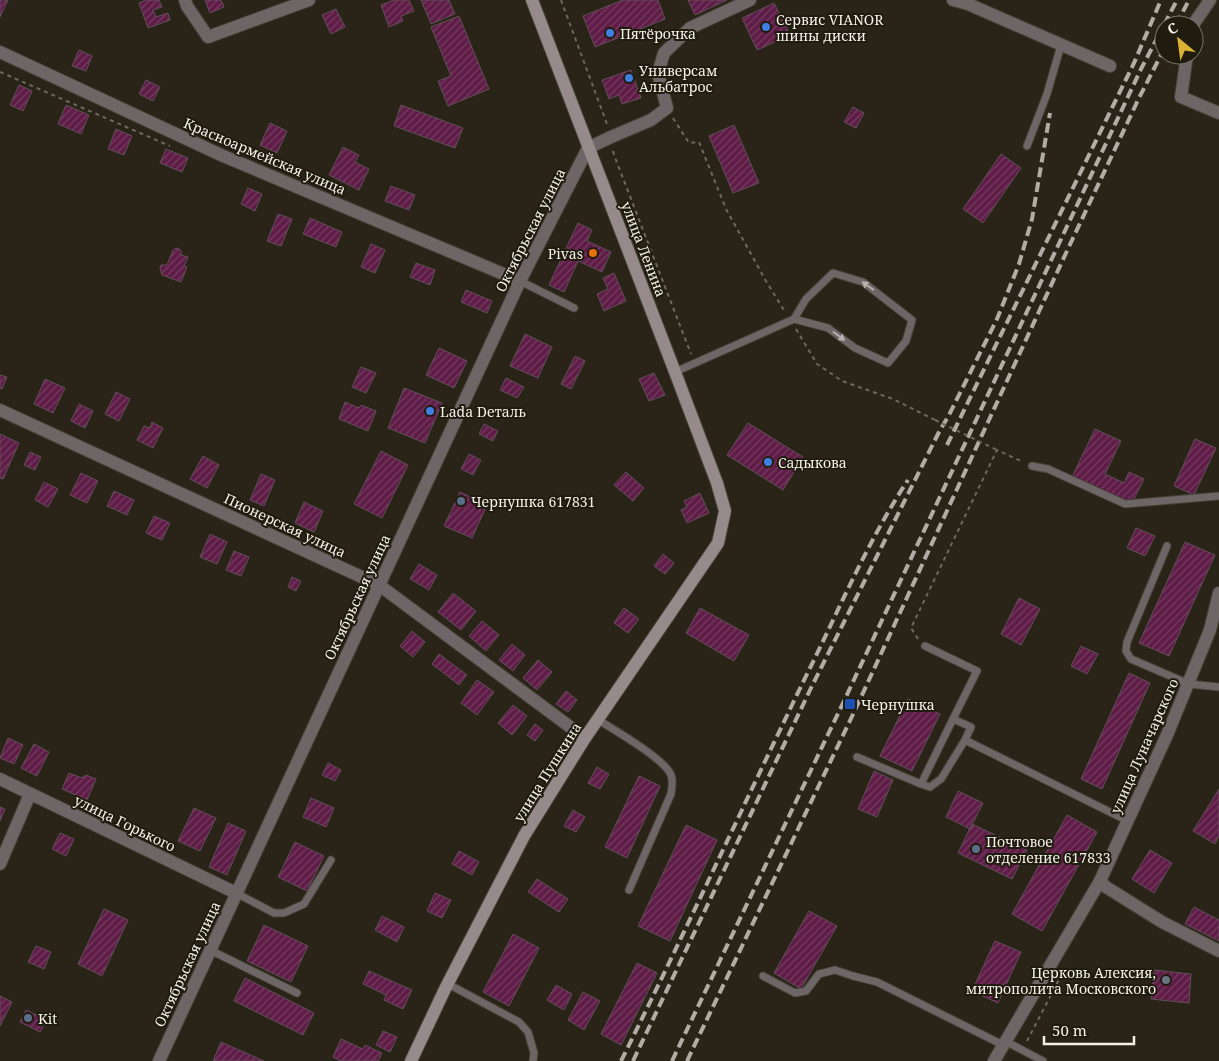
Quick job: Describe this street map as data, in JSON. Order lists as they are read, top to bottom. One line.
{"streets":{"main road":["улица Ленина","улица Пушкина"],"street":["Красноармейская улица","Октябрьская улица","Пионерская улица","улица Луначарского","улица Горького"]},"crossings":[["Красноармейская улица","Октябрьская улица"],["Октябрьская улица","улица Ленина"],["Октябрьская улица","Пионерская улица"],["Октябрьская улица","улица Горького"],["улица Ленина","улица Пушкина"],["Пионерская улица","улица Пушкина"]],"places":{"other":["Сервис VIANOR шины диски","Пятёрочка","Универсам Альбатрос","Pivas","Lada Dеталь","Садыкова","Чернушка 617831","Почтовое отделение 617833","Церковь Алексия, митрополита Московского","Kit"],"transit":["Чернушка"]},"scale_bar":"50 m","north":"top left"}
